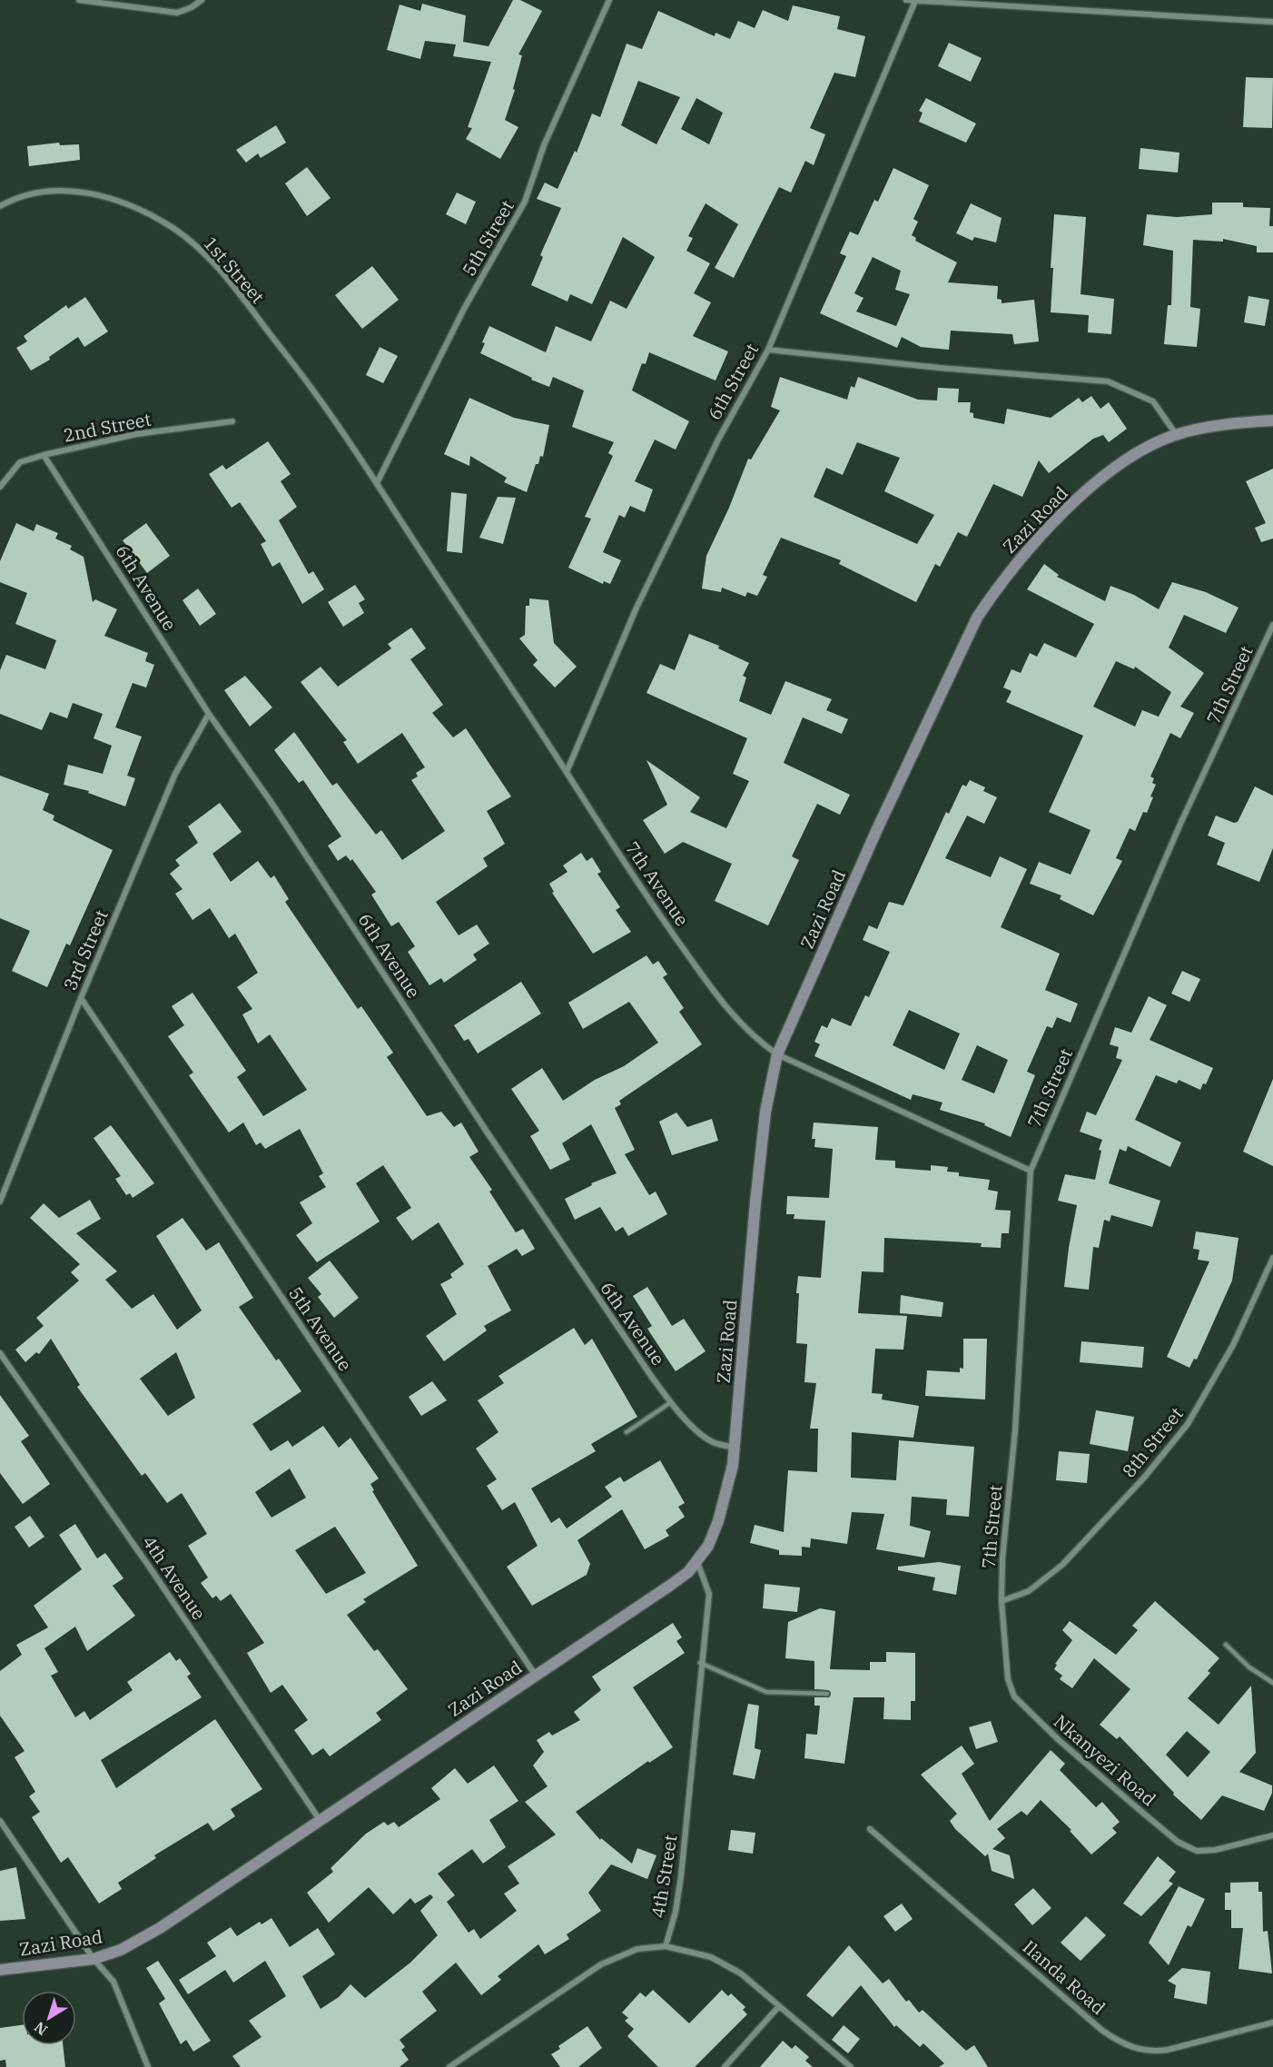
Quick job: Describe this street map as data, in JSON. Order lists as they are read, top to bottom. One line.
{"streets":{"street":["5th Street","1st Street","6th Street","2nd Street","Zazi Road","6th Avenue","7th Street","7th Avenue","3rd Street","5th Avenue","8th Street","4th Avenue","Nkanyezi Road","4th Street","Ilanda Road"]},"crossings":[["5th Street","1st Street"],["5th Street","7th Avenue"],["1st Street","7th Avenue"],["6th Street","7th Avenue"],["2nd Street","6th Avenue"],["Zazi Road","6th Avenue"],["Zazi Road","7th Avenue"],["Zazi Road","5th Avenue"],["Zazi Road","4th Avenue"],["Zazi Road","4th Street"],["6th Avenue","3rd Street"],["7th Street","7th Avenue"],["7th Street","8th Street"],["7th Street","Nkanyezi Road"],["3rd Street","5th Avenue"],["8th Street","Nkanyezi Road"]],"north":"bottom left"}
